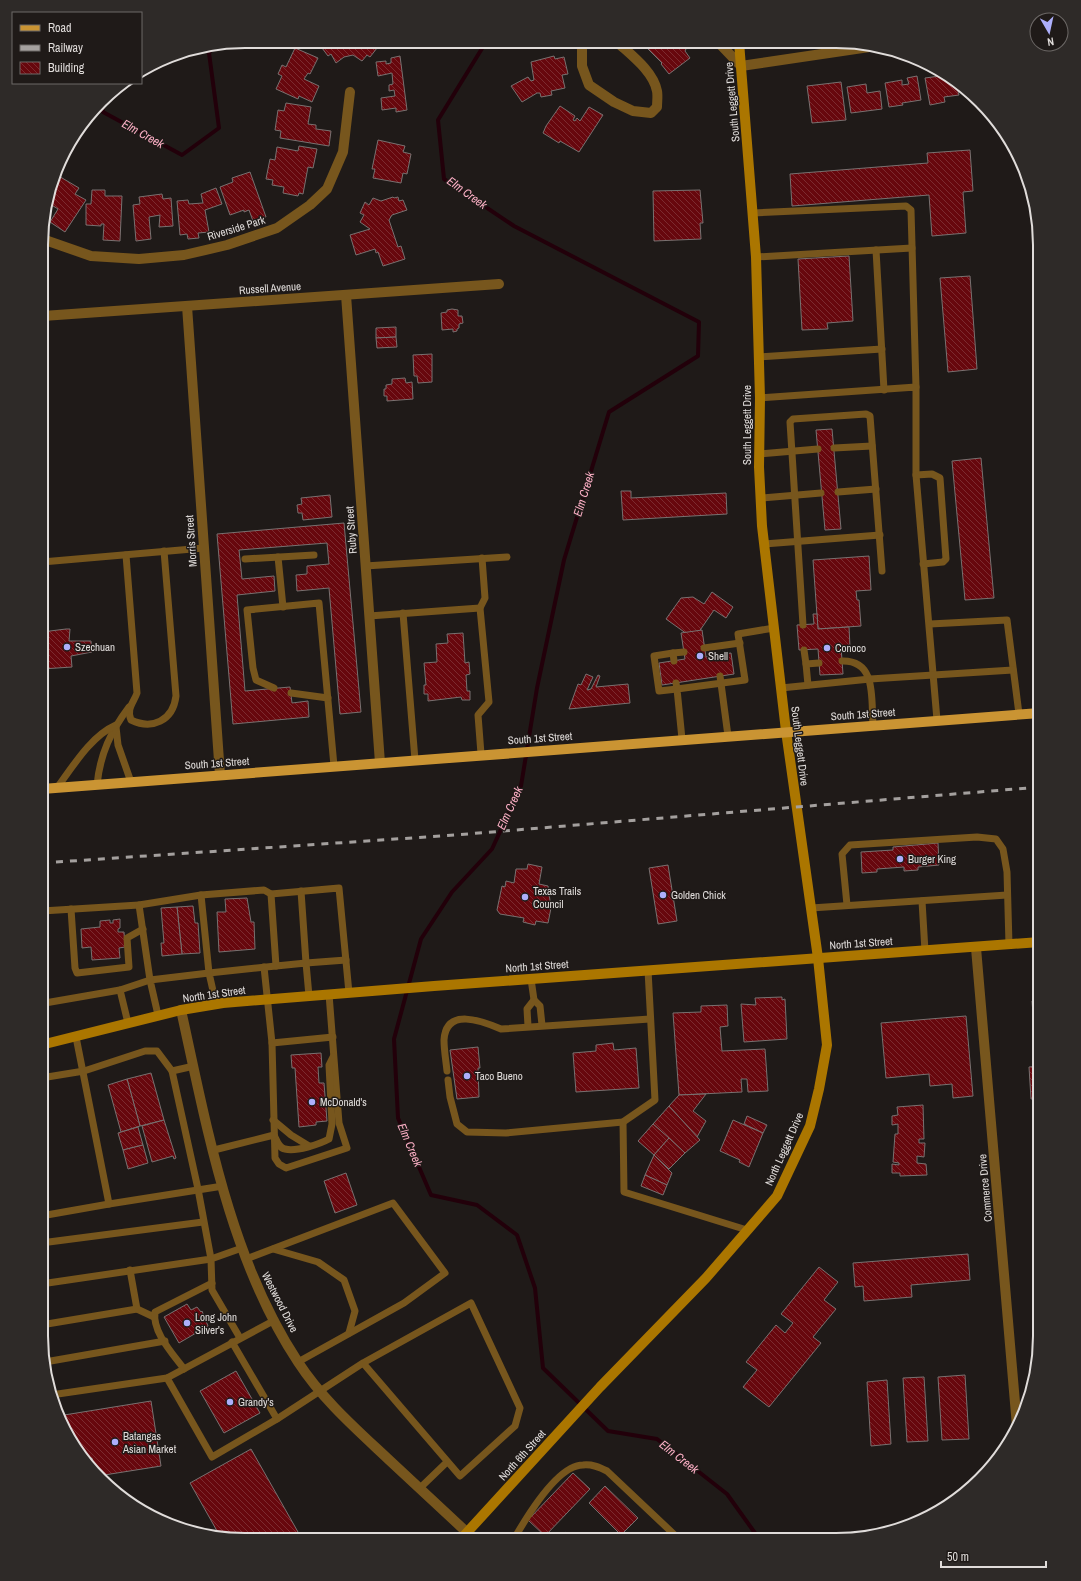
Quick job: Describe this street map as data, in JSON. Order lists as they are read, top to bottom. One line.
{"streets":{"main road":["South Leggett Drive","South 1st Street","North 1st Street","North Leggett Drive","North 6th Street"],"street":["Riverside Park","Russell Avenue","Ruby Street","Morris Street","Commerce Drive","Westwood Drive"]},"crossings":[["South Leggett Drive","South 1st Street"],["South Leggett Drive","North Leggett Drive"],["Russell Avenue","Ruby Street"],["Russell Avenue","Morris Street"],["Ruby Street","South 1st Street"],["Morris Street","South 1st Street"],["North 1st Street","North Leggett Drive"],["North 1st Street","Commerce Drive"],["North 1st Street","Westwood Drive"],["North Leggett Drive","North 6th Street"]],"water":["Elm Creek"],"places":["Szechuan","Conoco","Shell","Burger King","Golden Chick","Texas Trails Council","Taco Bueno","McDonald's","Long John Silver's","Grandy's","Batangas Asian Market"],"legend":["Road","Railway","Building"],"scale_bar":"50 m","north":"bottom"}
